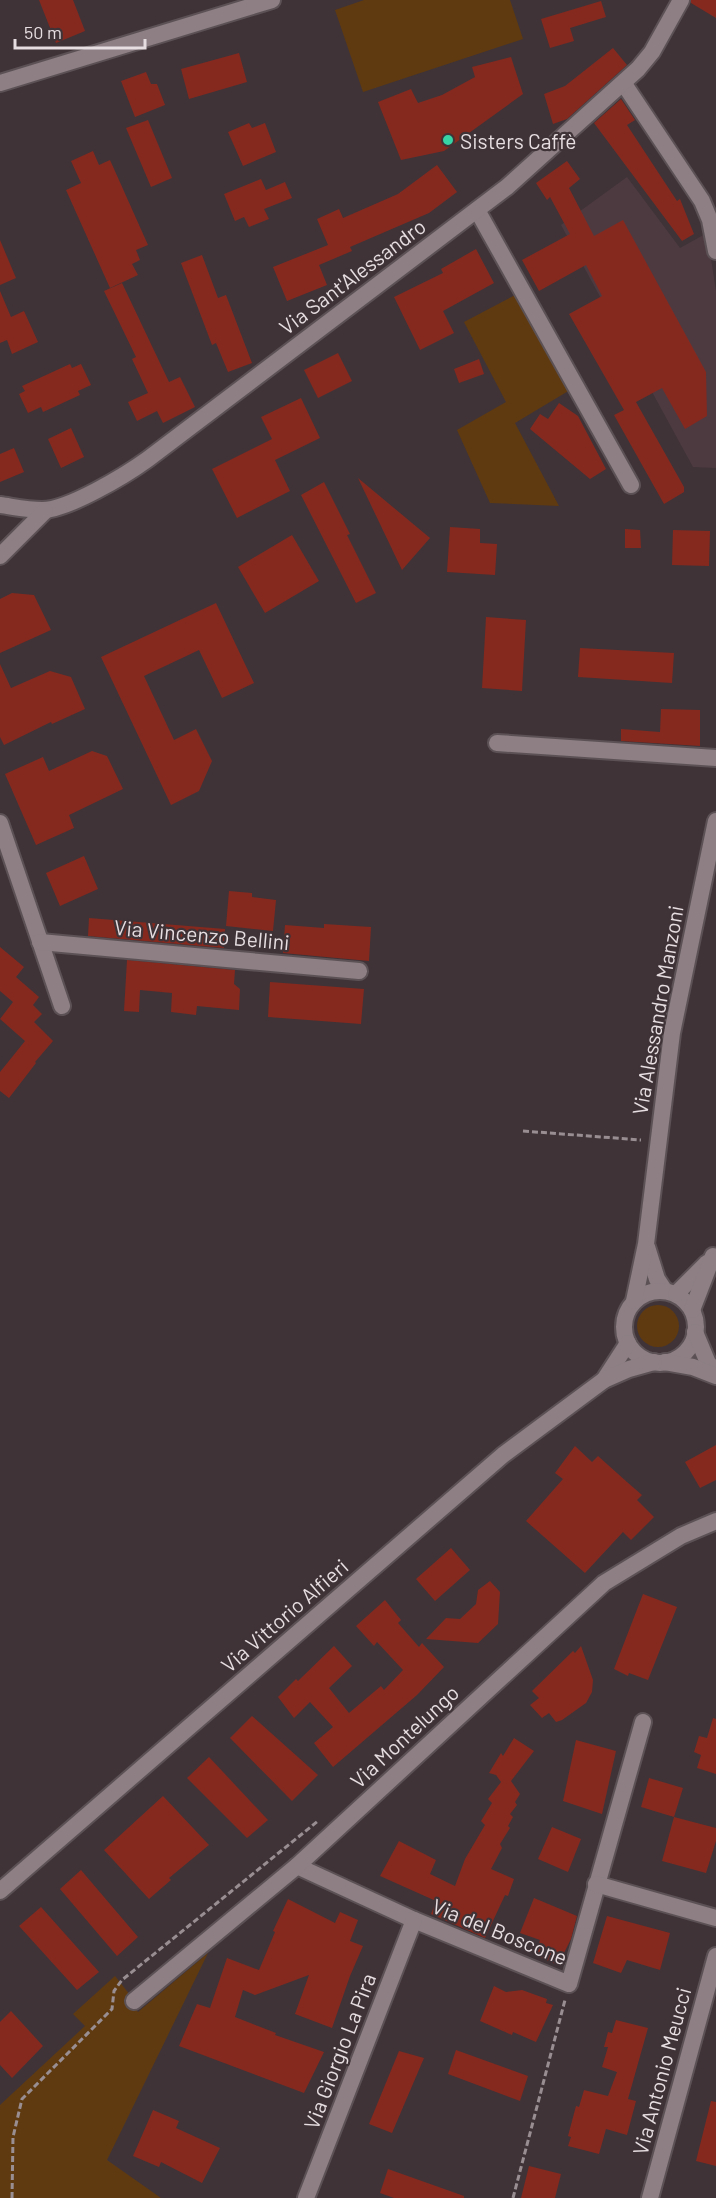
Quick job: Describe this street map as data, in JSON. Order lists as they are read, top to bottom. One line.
{"streets":{"street":["Via Sant'Alessandro","Via Vincenzo Bellini","Via Alessandro Manzoni","Via Vittorio Alfieri","Via Montelungo","Via del Boscone","Via Giorgio La Pira","Via Antonio Meucci"]},"crossings":[["Via Alessandro Manzoni","Via Vittorio Alfieri"],["Via Montelungo","Via del Boscone"],["Via del Boscone","Via Giorgio La Pira"]],"places":["Sisters Caffè"],"scale_bar":"50 m"}
